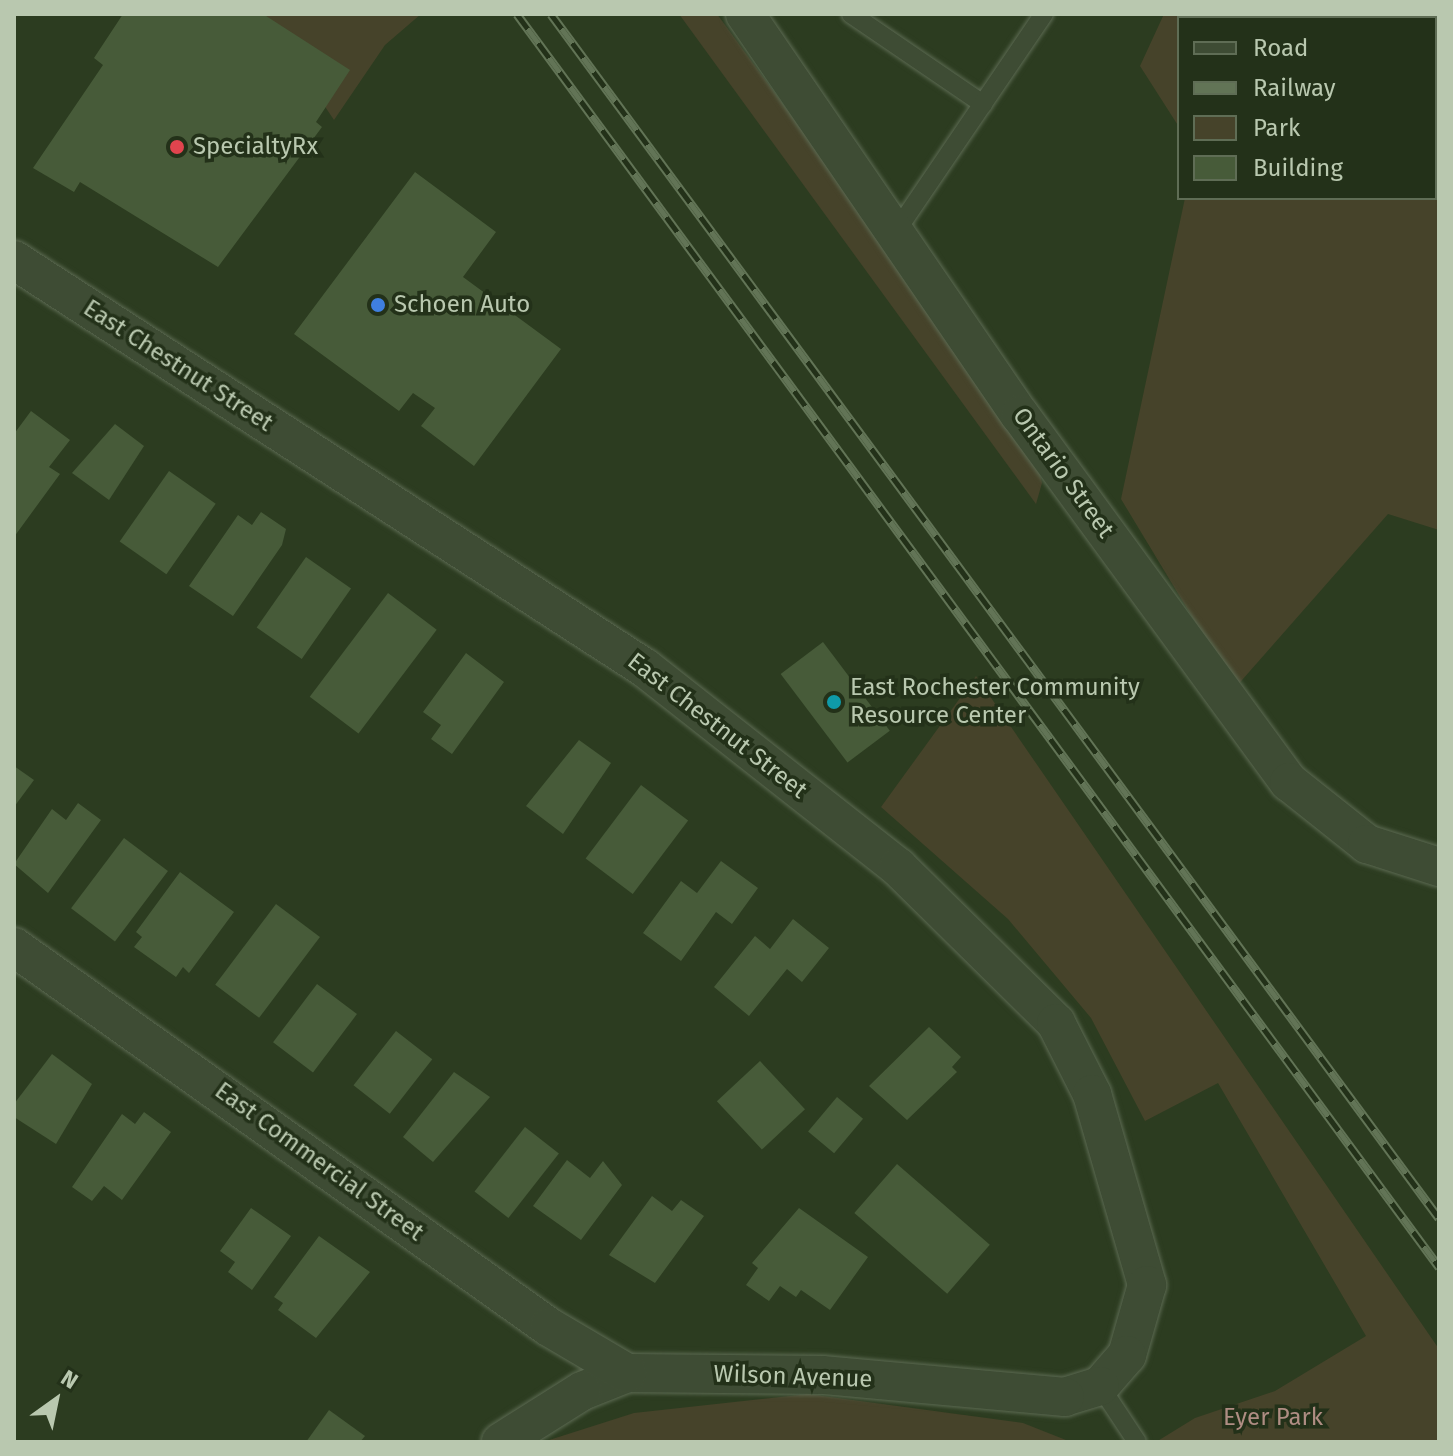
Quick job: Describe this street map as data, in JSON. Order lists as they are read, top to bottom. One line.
{"streets":{"street":["East Chestnut Street","Ontario Street","East Commercial Street","Wilson Avenue"]},"crossings":[["East Chestnut Street","Wilson Avenue"],["East Commercial Street","Wilson Avenue"]],"parks":["Eyer Park"],"places":["SpecialtyRx","Schoen Auto","East Rochester Community Resource Center"],"legend":["Road","Railway","Park","Building"],"north":"top right"}
